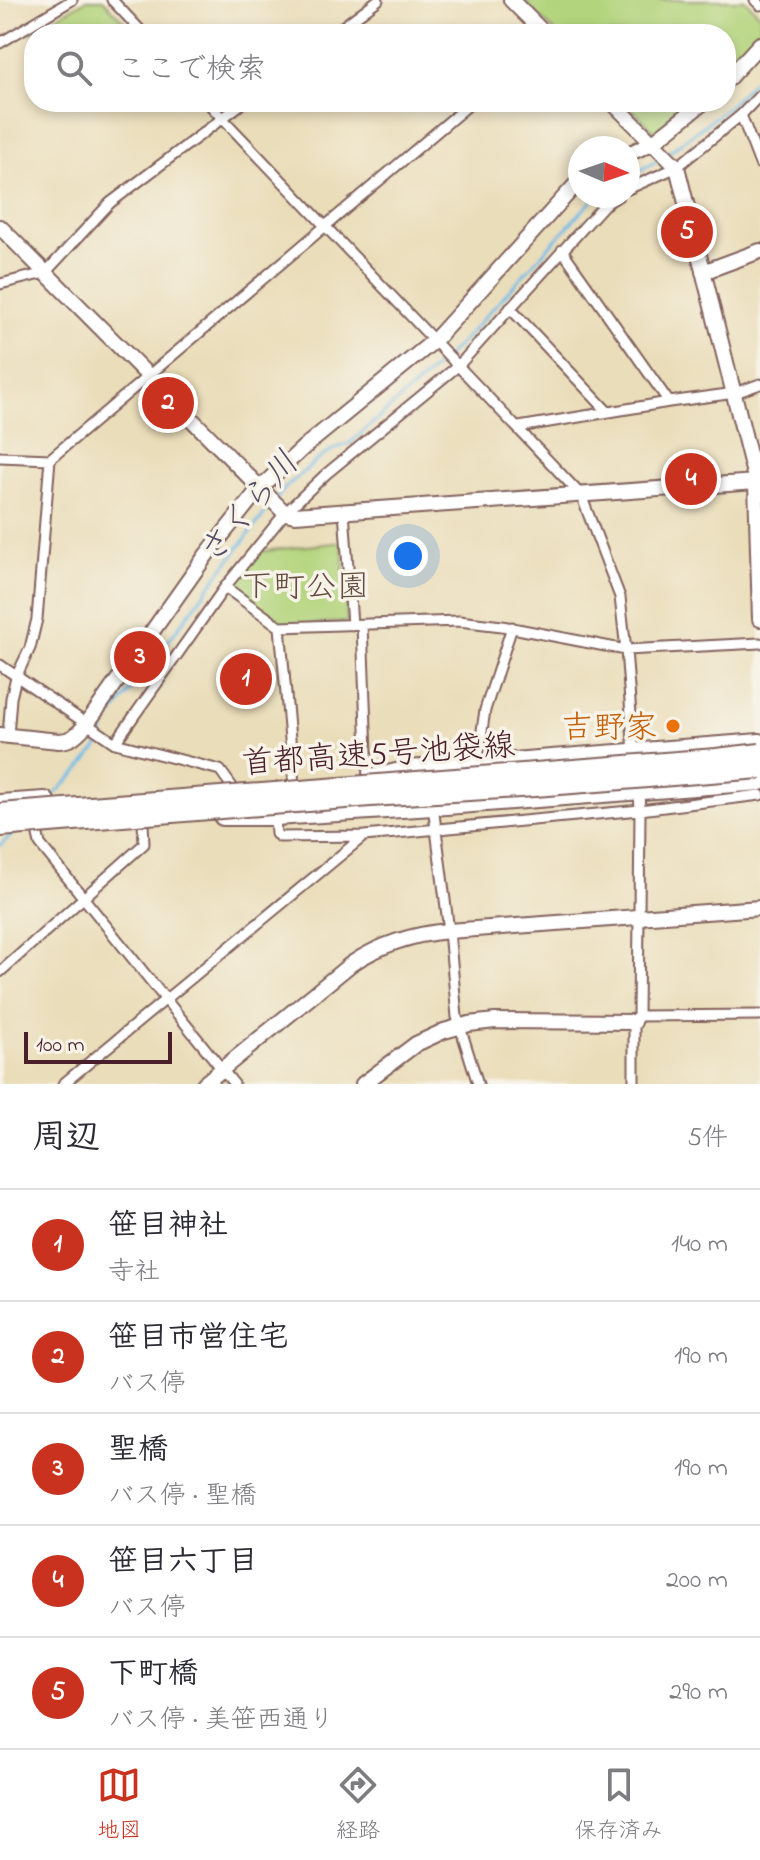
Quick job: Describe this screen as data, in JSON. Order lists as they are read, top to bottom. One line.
{"streets":{"highway":["首都高速5号池袋線"]},"water":["さくら川"],"parks":["下町公園"],"places":["吉野家"],"scale_bar":"100 m","north":"right","page":{"search":"ここで検索","pins":["5","2","4","3","1"],"scale":"100 m","heading":["周辺","5件"],"list":[{"mark":"1","name":"笹目神社","note":"寺社","value":"140 m"},{"mark":"2","name":"笹目市営住宅","note":"バス停","value":"190 m"},{"mark":"3","name":"聖橋","note":"バス停 · 聖橋","value":"190 m"},{"mark":"4","name":"笹目六丁目","note":"バス停","value":"200 m"},{"mark":"5","name":"下町橋","note":"バス停 · 美笹西通り","value":"290 m"}],"nav":["地図","経路","保存済み"]}}
